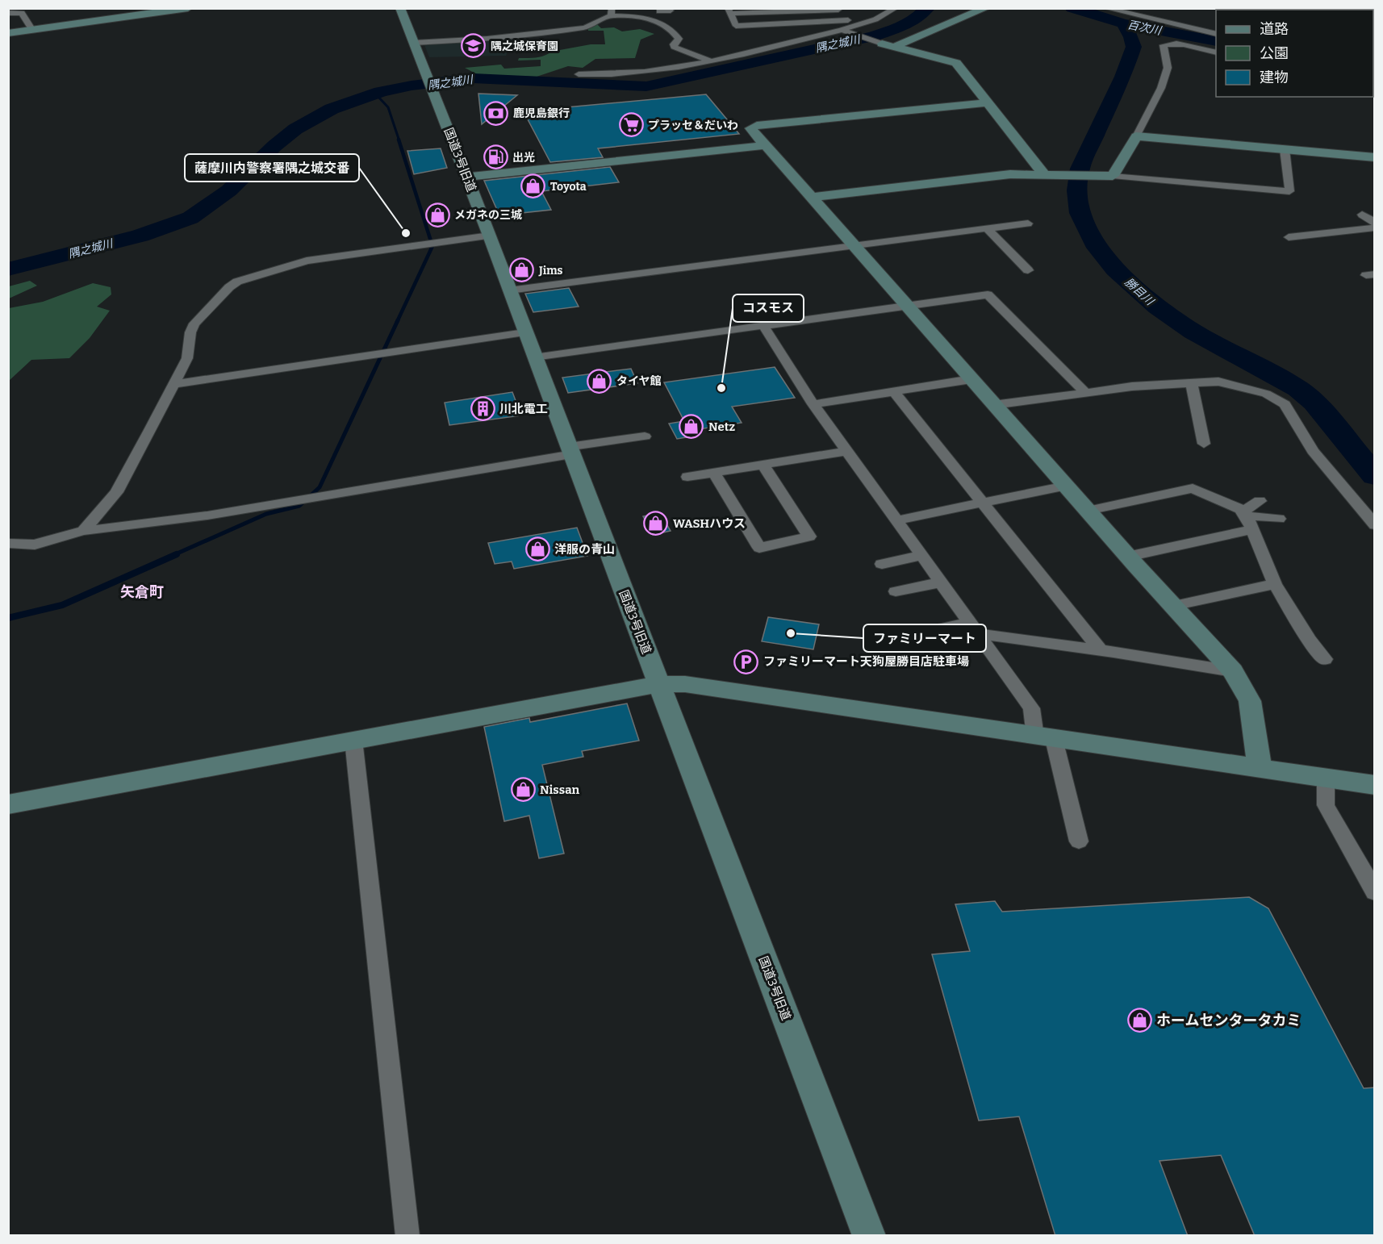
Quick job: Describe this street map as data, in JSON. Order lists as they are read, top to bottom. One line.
{"streets":{"street":["国道3号旧道"]},"districts":["矢倉町"],"water":["百次川","隅之城川","勝目川"],"places":{"school or university":["隅之城保育園"],"bank":["鹿児島銀行"],"supermarket":["プラッセ＆だいわ"],"fuel station":["出光"],"shop":["Toyota","メガネの三城","Jims","タイヤ館","Netz","WASHハウス","洋服の青山","Nissan","ホームセンタータカミ"],"other":["薩摩川内警察署隅之城交番","コスモス","ファミリーマート"],"building":["川北電工"],"parking":["ファミリーマート天狗屋勝目店駐車場"]},"legend":["道路","公園","建物"]}
